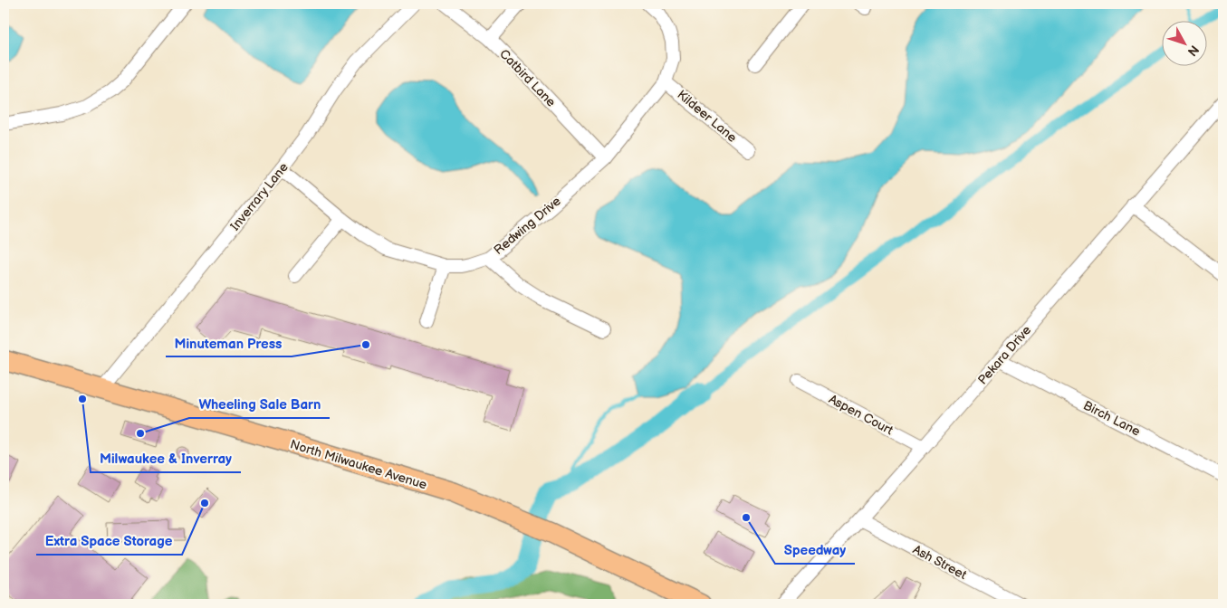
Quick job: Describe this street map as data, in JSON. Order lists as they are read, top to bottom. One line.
{"streets":{"main road":["North Milwaukee Avenue"],"street":["Catbird Lane","Kildeer Lane","Inverrary Lane","Redwing Drive","Pekara Drive","Aspen Court","Birch Lane","Ash Street"]},"crossings":[["Catbird Lane","Redwing Drive"],["Kildeer Lane","Redwing Drive"],["Inverrary Lane","Redwing Drive"],["Inverrary Lane","North Milwaukee Avenue"],["Pekara Drive","Aspen Court"],["Pekara Drive","Birch Lane"],["Pekara Drive","Ash Street"]],"places":["Minuteman Press","Milwaukee & Inverray","Wheeling Sale Barn","Extra Space Storage","Speedway"],"north":"bottom right"}
